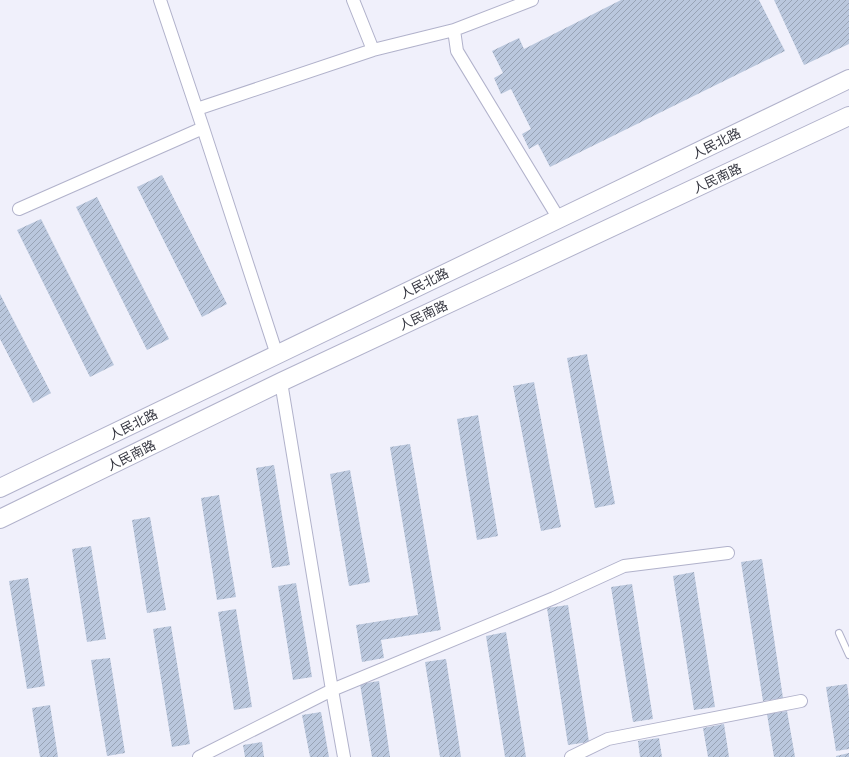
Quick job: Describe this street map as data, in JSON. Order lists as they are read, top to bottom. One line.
{"streets":{"main road":["人民北路","人民南路"]}}
